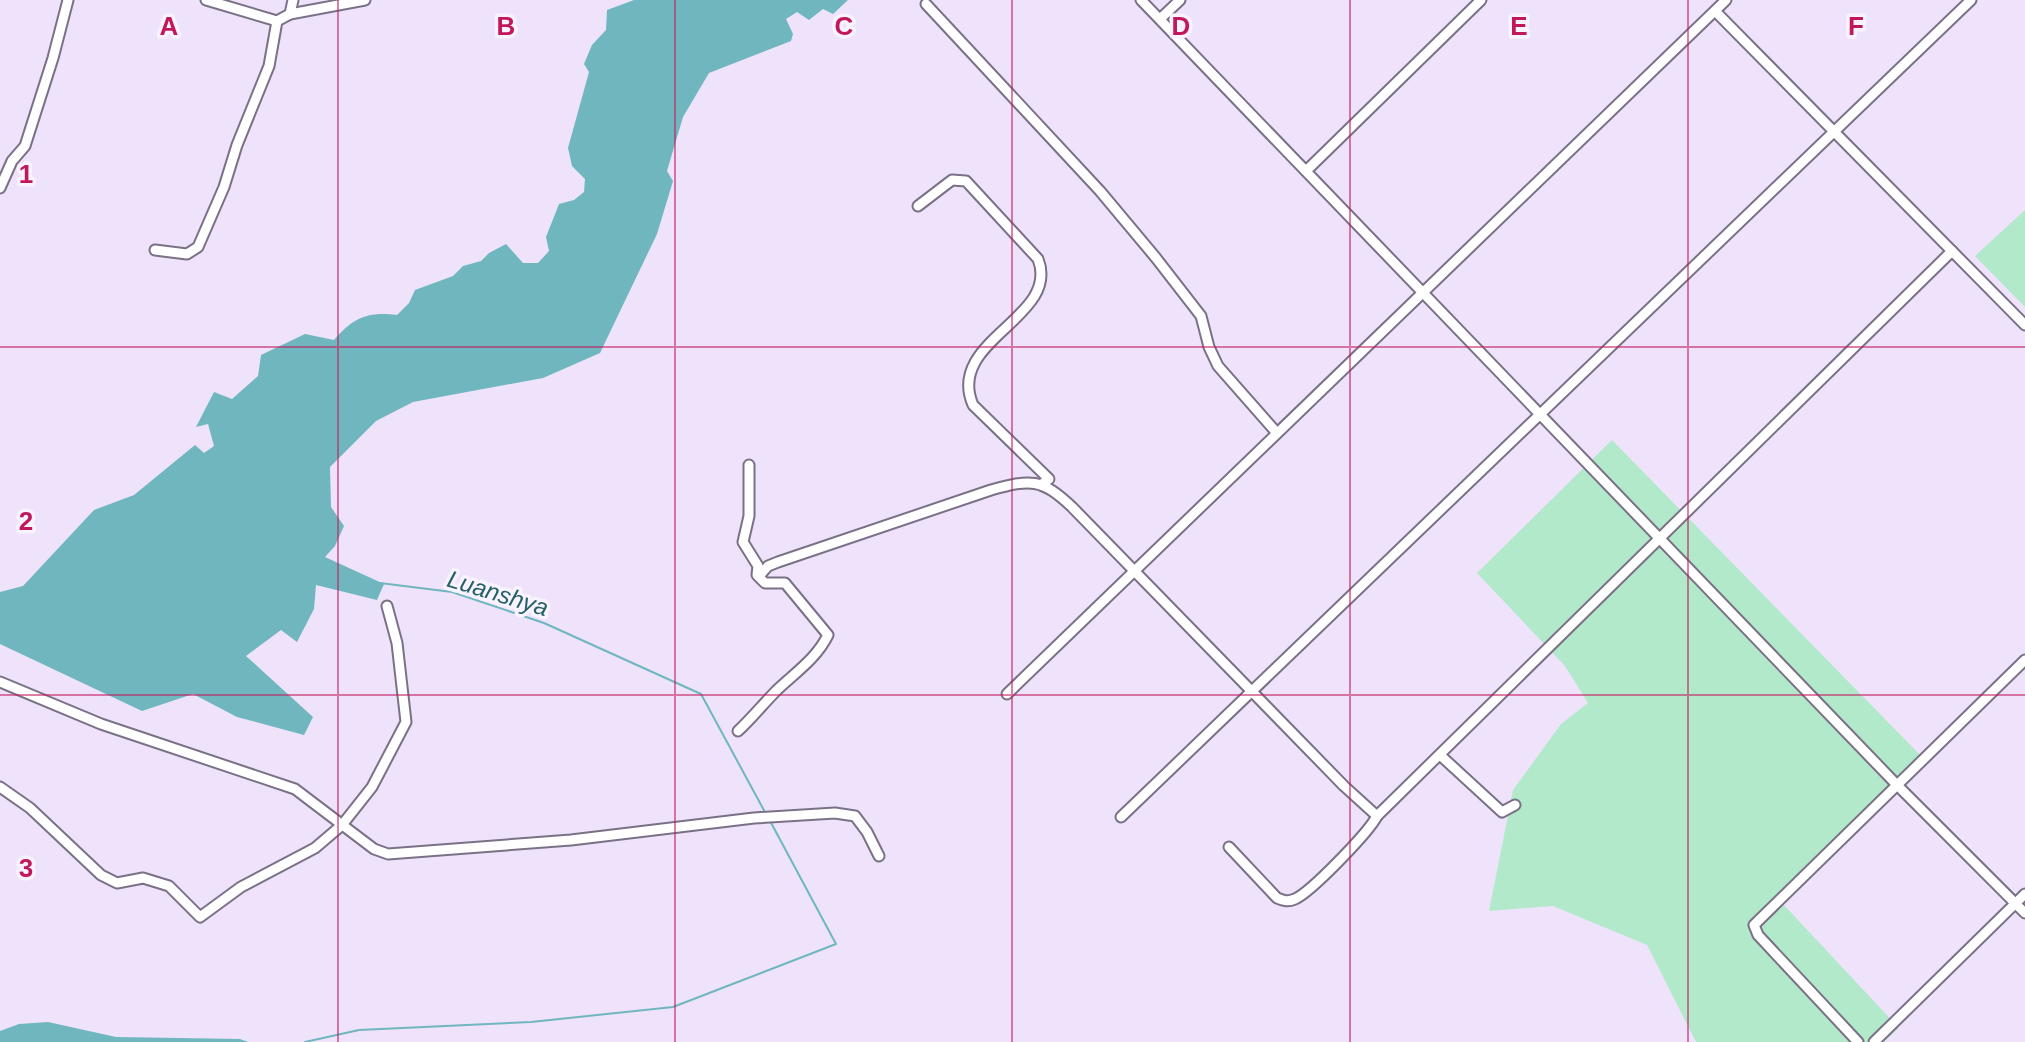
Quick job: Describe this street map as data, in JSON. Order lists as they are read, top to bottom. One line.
{"water":["Luanshya"],"grid":{"columns":["A","B","C","D","E","F"],"rows":["1","2","3"]}}
